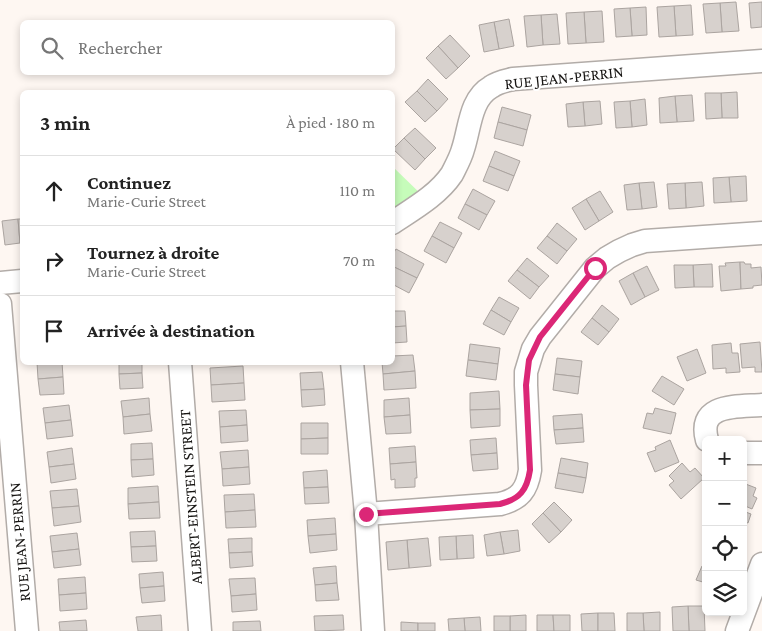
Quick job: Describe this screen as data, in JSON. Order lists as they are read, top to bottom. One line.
{"streets":{"street":["RUE JEAN-PERRIN","ALBERT-EINSTEIN STREET"]},"page":{"search":"Rechercher","heading":["3 min","À pied · 180 m"],"list":[["Continuez","Marie-Curie Street","110 m"],["Tournez à droite","Marie-Curie Street","70 m"],"Arrivée à destination"],"map_buttons":["+","−"]}}
